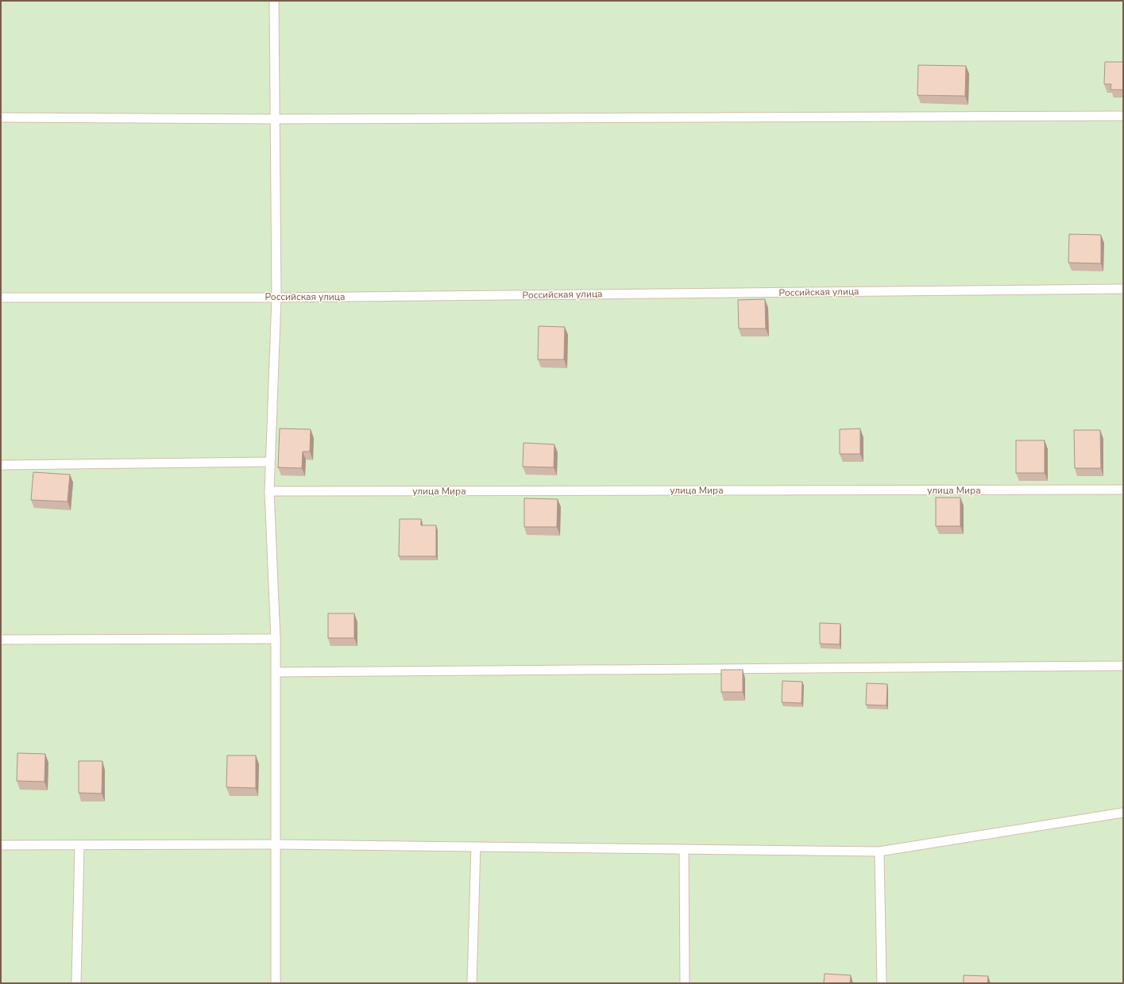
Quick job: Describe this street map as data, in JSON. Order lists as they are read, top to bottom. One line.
{"streets":{"lane":["Российская улица","улица Мира"]}}
